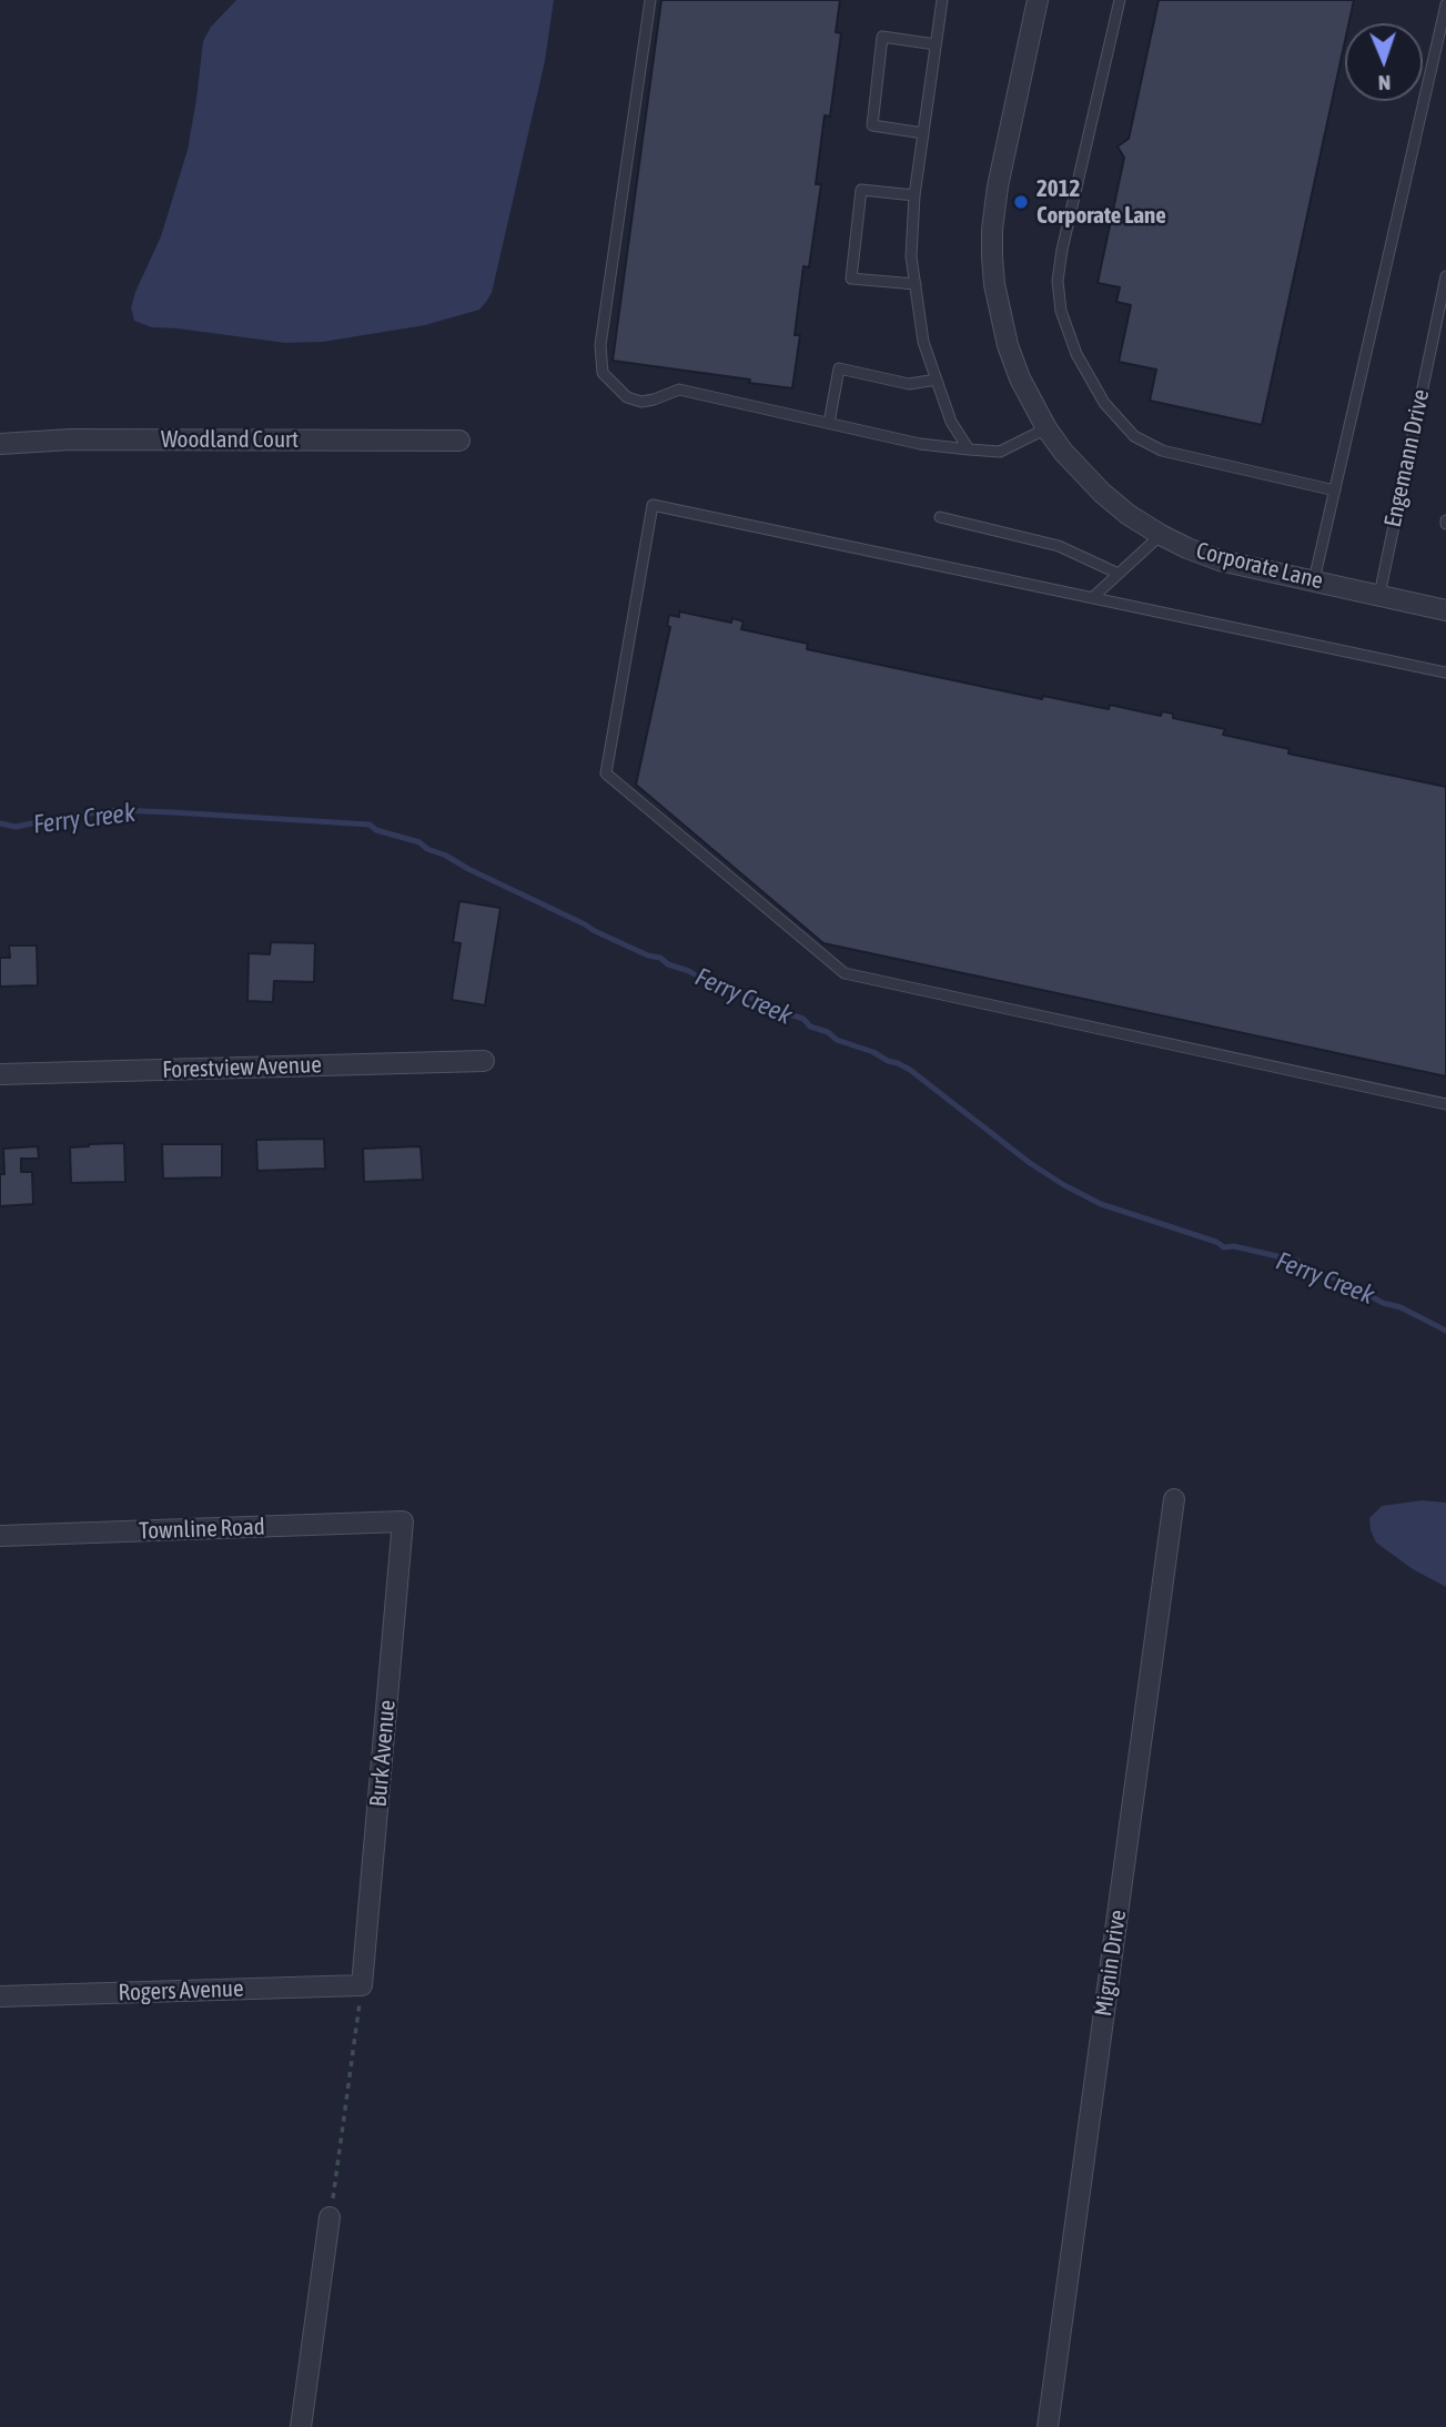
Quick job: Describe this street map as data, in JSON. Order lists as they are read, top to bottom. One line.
{"streets":{"street":["Woodland Court","Corporate Lane","Forestview Avenue","Townline Road","Burk Avenue","Mignin Drive","Rogers Avenue"],"lane":["Engemann Drive"]},"crossings":[["Engemann Drive","Corporate Lane"],["Townline Road","Burk Avenue"],["Burk Avenue","Rogers Avenue"]],"water":["Ferry Creek"],"places":["2012 Corporate Lane"],"north":"bottom"}
